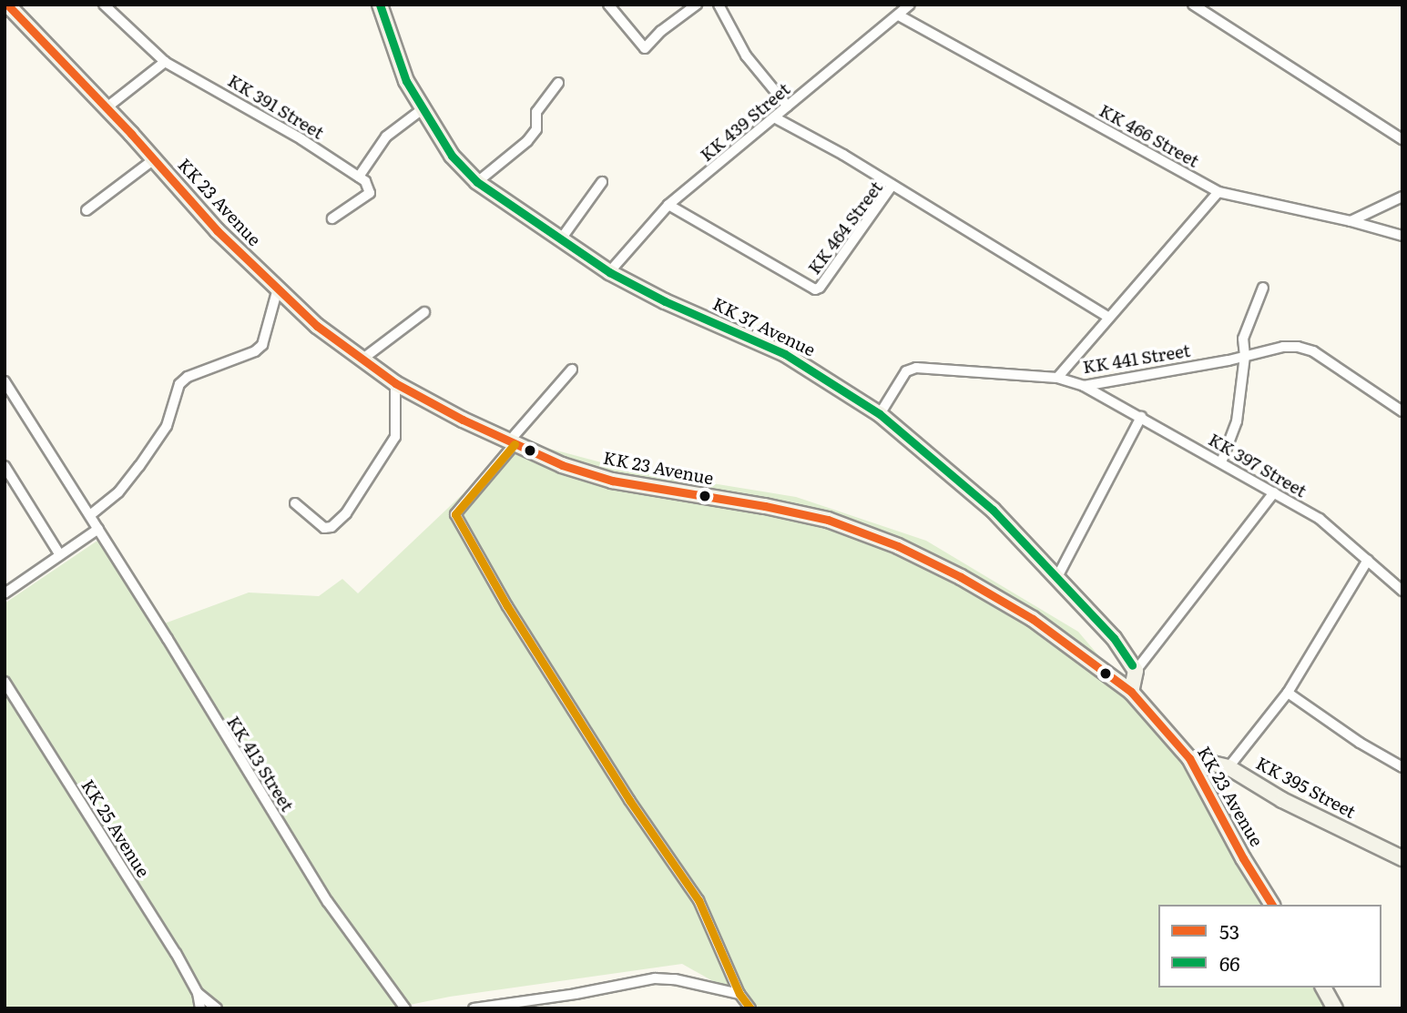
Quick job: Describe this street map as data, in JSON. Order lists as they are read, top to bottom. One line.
{"streets":{"main road":["KK 23 Avenue","KK 37 Avenue","KK 395 Street"],"street":["KK 391 Street","KK 439 Street","KK 466 Street","KK 464 Street","KK 441 Street","KK 397 Street","KK 413 Street","KK 25 Avenue"]},"crossings":[["KK 439 Street","KK 466 Street"],["KK 439 Street","KK 464 Street"],["KK 439 Street","KK 37 Avenue"],["KK 23 Avenue","KK 395 Street"],["KK 37 Avenue","KK 441 Street"],["KK 441 Street","KK 397 Street"]],"lines":["transit line 53","transit line 66"],"legend":["53","66"]}
